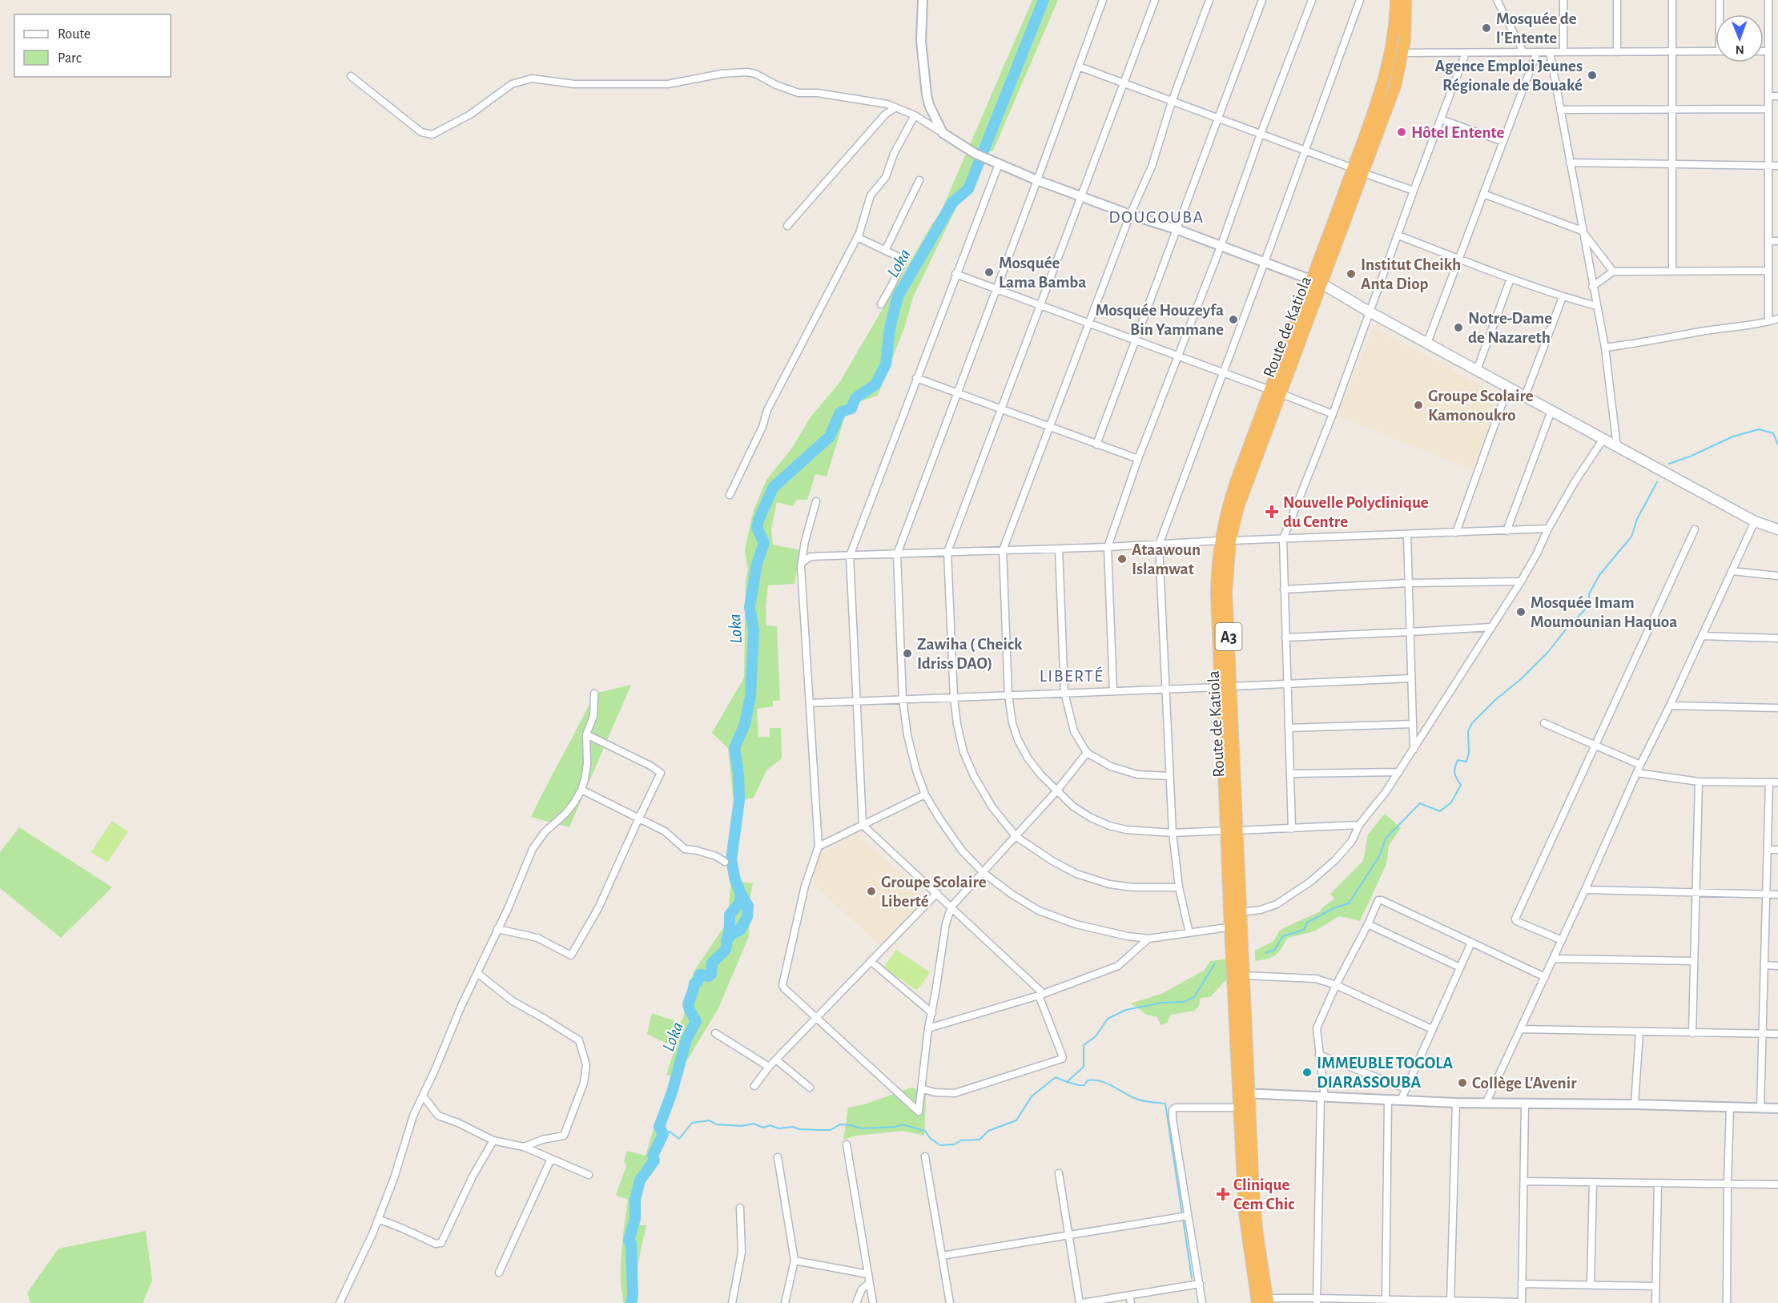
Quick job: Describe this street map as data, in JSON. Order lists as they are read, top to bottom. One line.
{"streets":{"highway":["Route de Katiola","A3"]},"districts":["DOUGOUBA","LIBERTÉ"],"water":["Loka"],"places":{"other":["Mosquée de l'Entente","Agence Emploi Jeunes Régionale de Bouaké","Hôtel Entente","Mosquée Lama Bamba","Institut Cheikh Anta Diop","Mosquée Houzeyfa Bin Yammane","Notre-Dame de Nazareth","Groupe Scolaire Kamonoukro","Ataawoun Islamwat","Mosquée Imam Moumounian Haquoa","Zawiha ( Cheick Idriss DAO)","Groupe Scolaire Liberté","IMMEUBLE TOGOLA DIARASSOUBA","Collège L'Avenir"],"health":["Nouvelle Polyclinique du Centre","Clinique Cem Chic"]},"legend":["Route","Parc"],"north":"bottom"}
